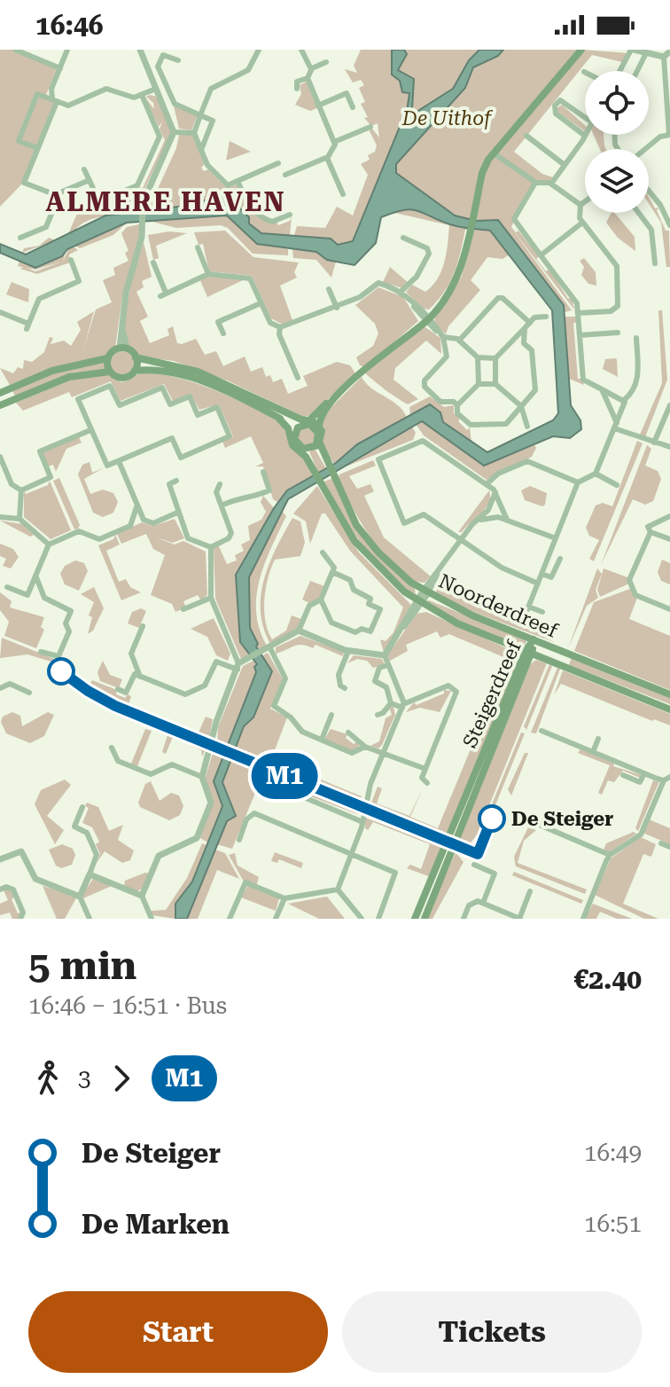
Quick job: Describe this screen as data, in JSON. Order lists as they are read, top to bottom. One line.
{"streets":{"main road":["Noorderdreef","Steigerdreef"]},"crossings":[["Noorderdreef","Steigerdreef"]],"districts":["ALMERE HAVEN"],"parks":["De Uithof"],"places":["De Steiger"],"lines":["bus line M1"],"page":{"status":"16:46","on_map":"M1","heading":["5 min","16:46 – 16:51 · Bus","€2.40"],"legs":["3","M1"],"list":[{"name":"De Steiger","value":"16:49"},{"name":"De Marken","value":"16:51"}],"buttons":["Start","Tickets"]}}
